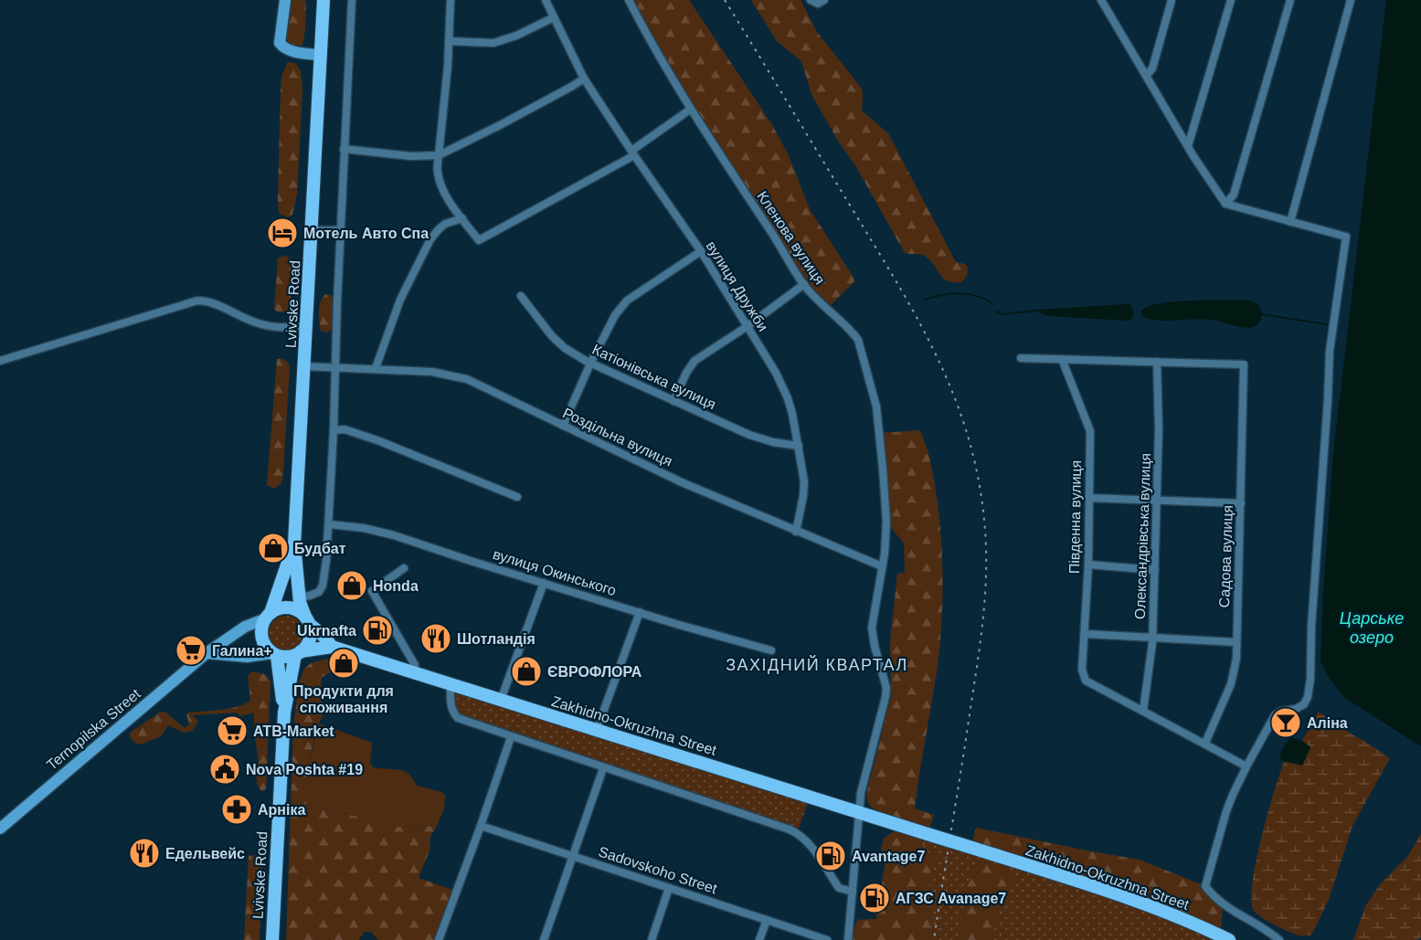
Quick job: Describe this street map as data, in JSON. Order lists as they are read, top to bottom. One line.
{"streets":{"main road":["Lvivske Road","Zakhidno-Okruzhna Street","Ternopilska Street"],"street":["Кленова вулиця","вулиця Дружби","Катіонівська вулиця","Роздільна вулиця","Південна вулиця","Олександрівська вулиця","Садова вулиця","вулиця Окинського","Sadovskoho Street"]},"crossings":[["Кленова вулиця","Роздільна вулиця"],["Кленова вулиця","Zakhidno-Okruzhna Street"],["вулиця Дружби","Катіонівська вулиця"],["вулиця Дружби","Роздільна вулиця"],["Lvivske Road","Роздільна вулиця"],["Lvivske Road","Zakhidno-Okruzhna Street"],["Lvivske Road","Ternopilska Street"],["Південна вулиця","Олександрівська вулиця"],["Олександрівська вулиця","Садова вулиця"],["Zakhidno-Okruzhna Street","Ternopilska Street"]],"districts":["ЗАХІДНИЙ КВАРТАЛ"],"water":["Царське озеро"],"places":{"hotel":["Мотель Авто Спа"],"shop":["Будбат","Honda","Продукти для споживання","ЄВРОФЛОРА"],"fuel station":["Ukrnafta","Avantage7","АГЗС Avanage7"],"restaurant":["Шотландія","Едельвейс"],"supermarket":["Галина+","ATB-Market"],"bar":["Аліна"],"public building":["Nova Poshta #19"],"pharmacy":["Арніка"]}}
